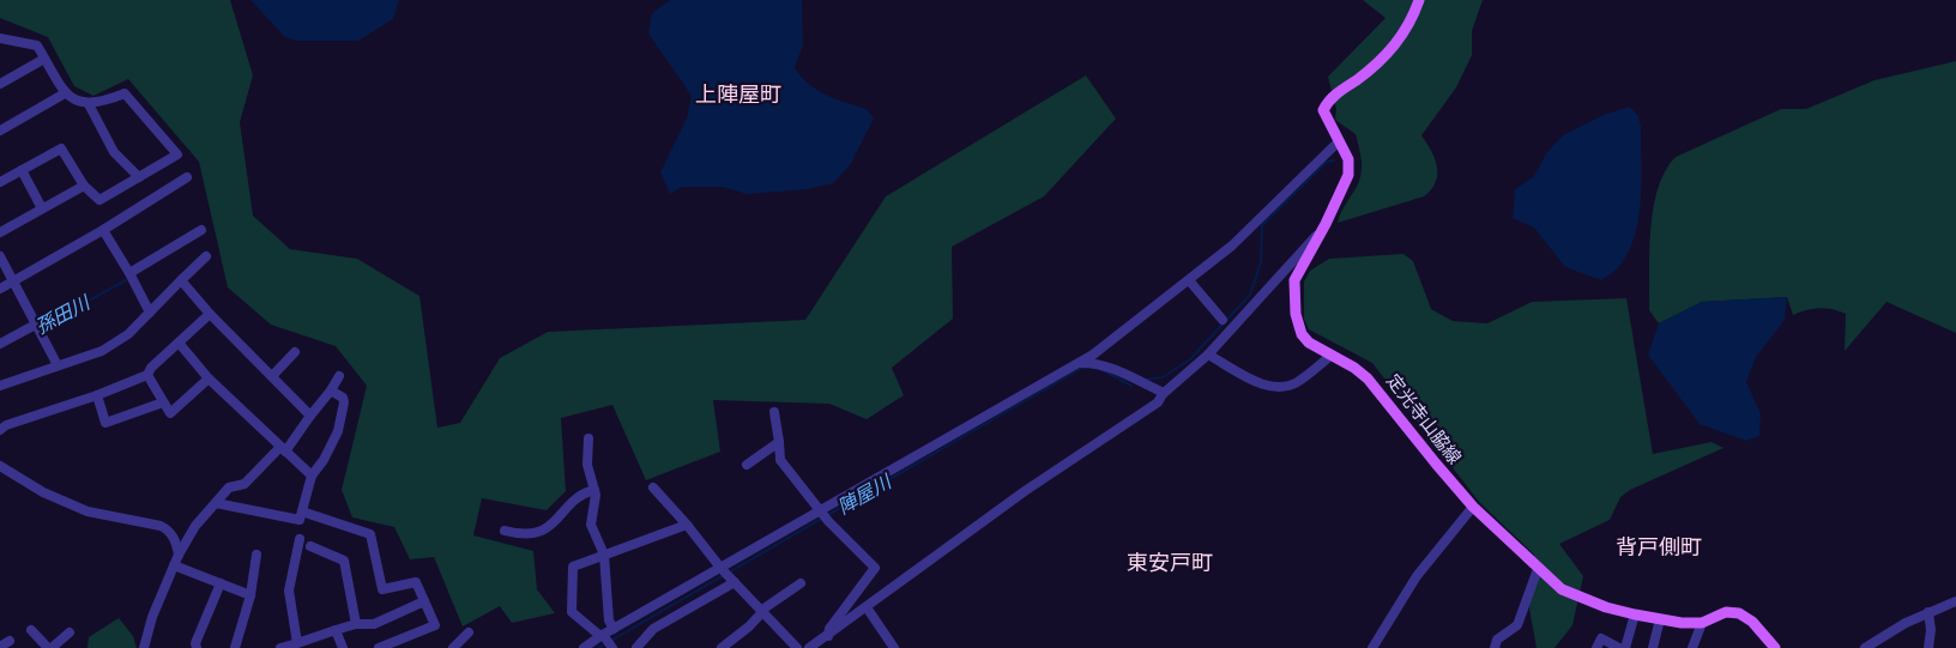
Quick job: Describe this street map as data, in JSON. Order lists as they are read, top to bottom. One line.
{"streets":{"main road":["定光寺山脇線"]},"districts":["上陣屋町","背戸側町","東安戸町"],"water":["孫田川","陣屋川"]}
